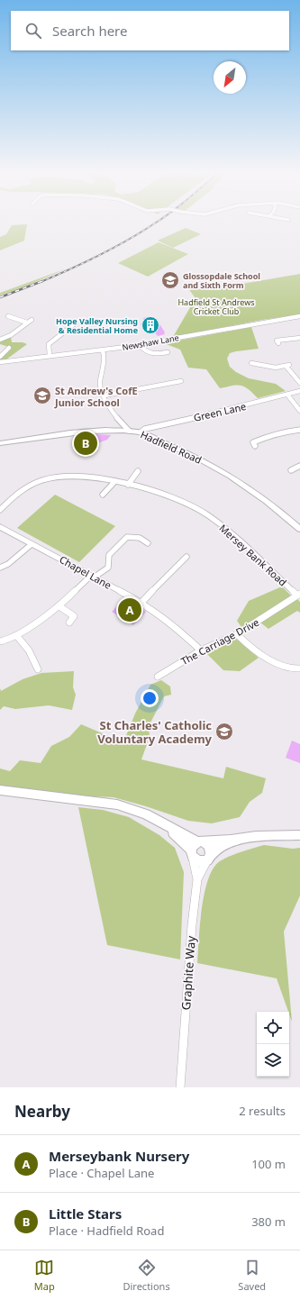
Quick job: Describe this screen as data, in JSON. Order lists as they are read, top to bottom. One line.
{"streets":{"street":["Newshaw Lane","Green Lane","Hadfield Road","Mersey Bank Road","Chapel Lane","The Carriage Drive","Graphite Way"]},"crossings":[["Green Lane","Hadfield Road"],["Mersey Bank Road","The Carriage Drive"],["Chapel Lane","The Carriage Drive"]],"parks":["Hadfield St Andrews Cricket Club"],"places":{"school or university":["Glossopdale School and Sixth Form","St Andrew's CofE Junior School","St Charles' Catholic Voluntary Academy"],"building":["Hope Valley Nursing & Residential Home"]},"north":"bottom left","page":{"search":"Search here","pins":["B","A"],"heading":["Nearby","2 results"],"list":[{"mark":"A","name":"Merseybank Nursery","note":"Place · Chapel Lane","value":"100 m"},{"mark":"B","name":"Little Stars","note":"Place · Hadfield Road","value":"380 m"}],"nav":["Map","Directions","Saved"]}}
